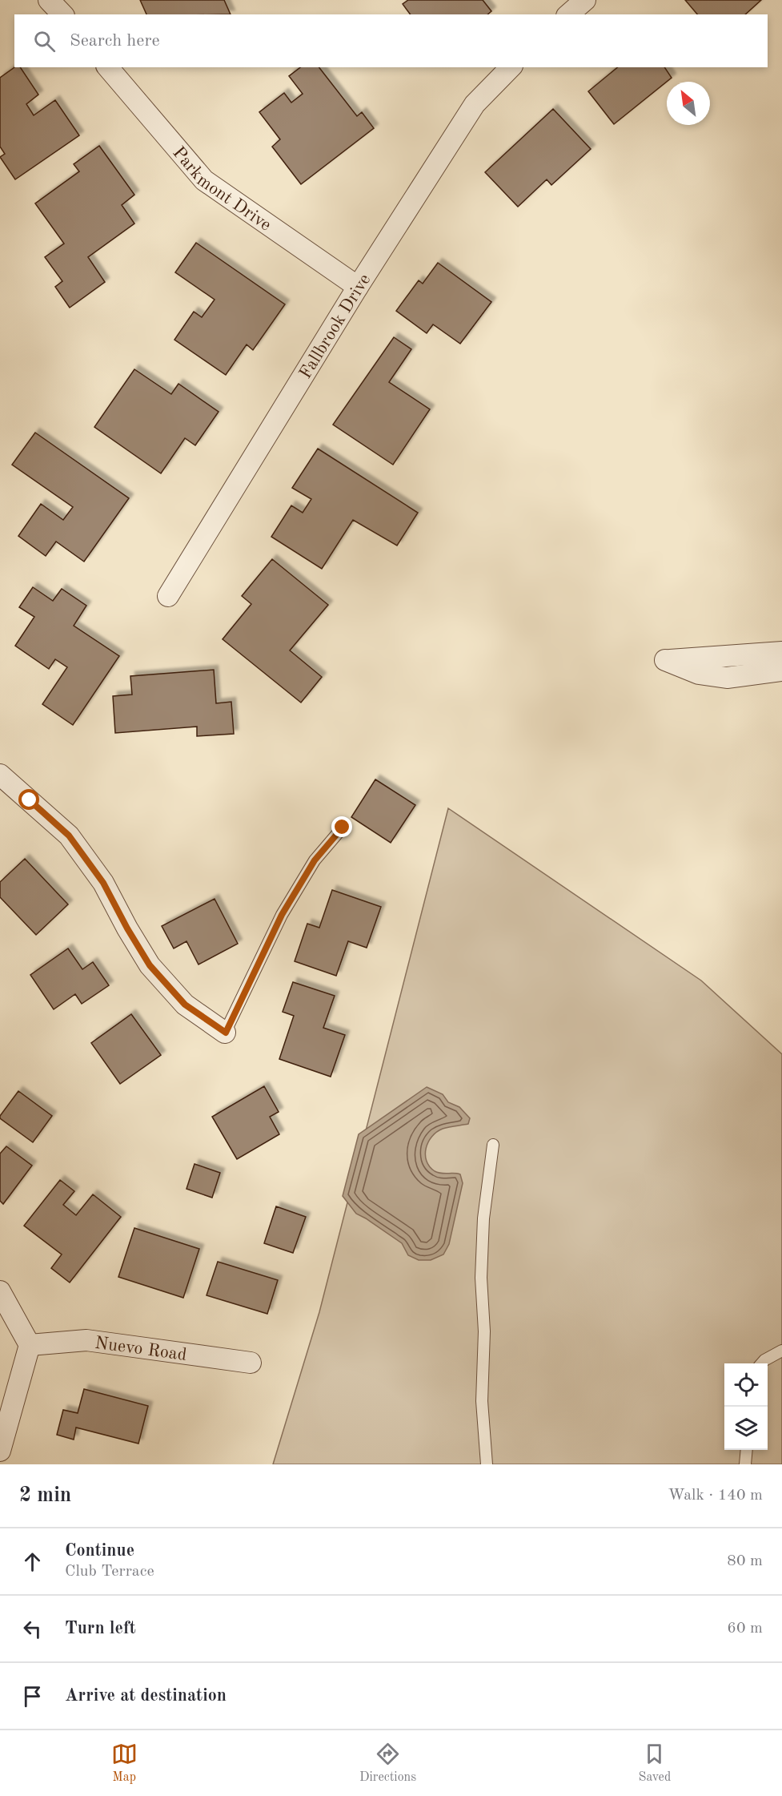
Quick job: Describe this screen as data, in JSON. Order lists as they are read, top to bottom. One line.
{"streets":{"street":["Parkmont Drive","Fallbrook Drive","Nuevo Road"]},"crossings":[["Parkmont Drive","Fallbrook Drive"]],"north":"top left","page":{"search":"Search here","heading":["2 min","Walk · 140 m"],"list":[["Continue","Club Terrace","80 m"],["Turn left","60 m"],"Arrive at destination"],"nav":["Map","Directions","Saved"]}}
